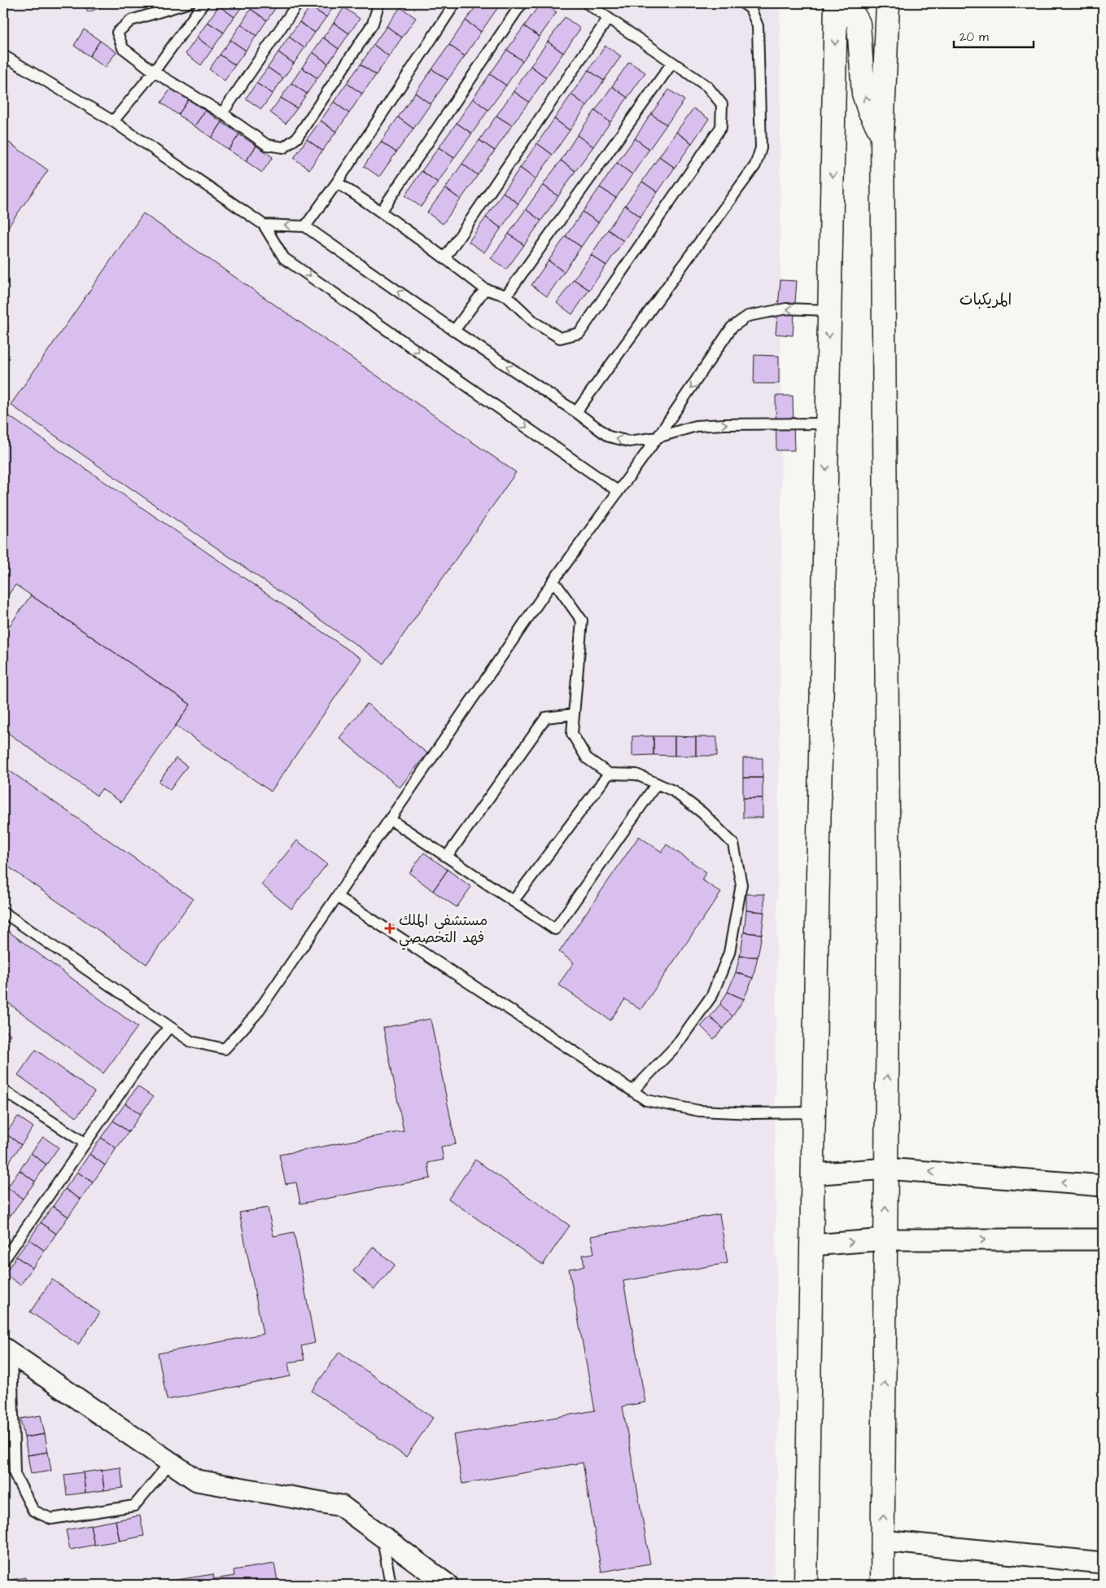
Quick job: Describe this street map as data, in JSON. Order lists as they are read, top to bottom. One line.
{"districts":["المريكبات"],"places":{"health":["مستشفى الملك فهد التخصصي"]},"scale_bar":"20 m"}
